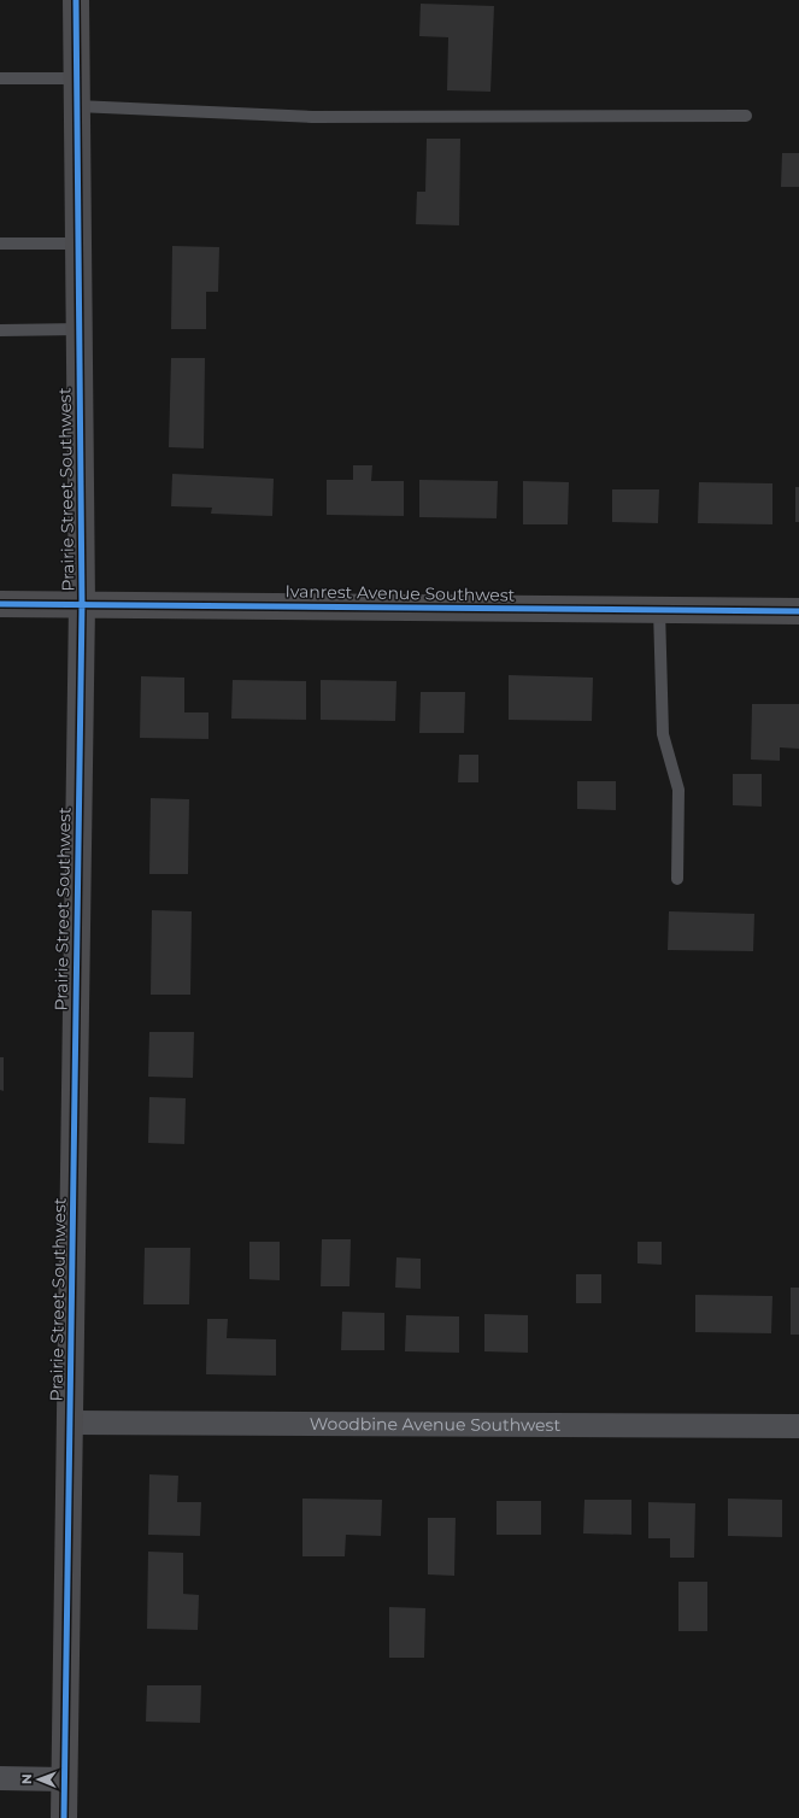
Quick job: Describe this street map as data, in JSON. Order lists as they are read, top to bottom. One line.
{"streets":{"street":["Prairie Street Southwest","Ivanrest Avenue Southwest","Woodbine Avenue Southwest"]},"crossings":[["Prairie Street Southwest","Ivanrest Avenue Southwest"],["Prairie Street Southwest","Woodbine Avenue Southwest"]],"north":"left"}
